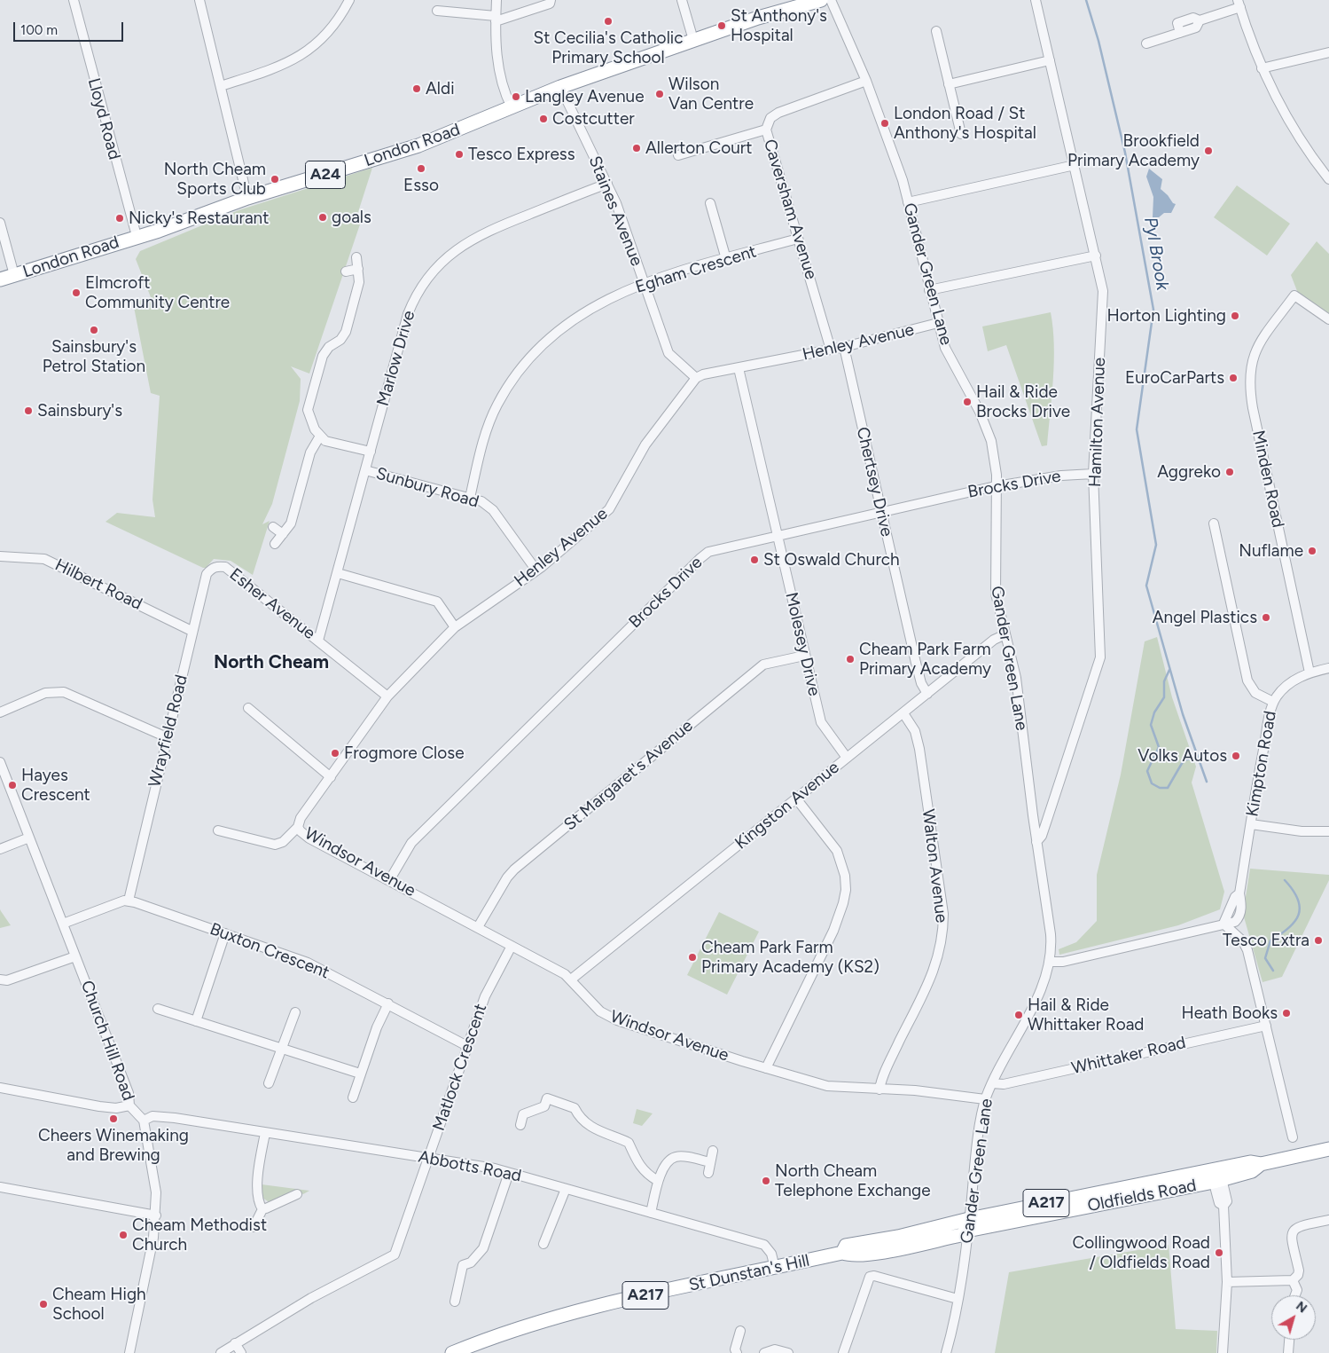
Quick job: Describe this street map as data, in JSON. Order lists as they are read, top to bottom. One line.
{"streets":{"highway":["London Road","A24","Oldfields Road","A217","St Dunstan's Hill"],"street":["Lloyd Road","Caversham Avenue","Staines Avenue","Egham Crescent","Gander Green Lane","Henley Avenue","Marlow Drive","Hamilton Avenue","Minden Road","Chertsey Drive","Brocks Drive","Sunbury Road","Hilbert Road","Esher Avenue","Molesey Drive","Wrayfield Road","Kimpton Road","St Margaret's Avenue","Kingston Avenue","Windsor Avenue","Walton Avenue","Buxton Crescent","Church Hill Road","Whittaker Road","Matlock Crescent","Abbotts Road"]},"crossings":[["Lloyd Road","London Road"],["London Road","Staines Avenue"],["Caversham Avenue","Egham Crescent"],["Caversham Avenue","Gander Green Lane"],["Caversham Avenue","Henley Avenue"],["Staines Avenue","Egham Crescent"],["Staines Avenue","Henley Avenue"],["Staines Avenue","Marlow Drive"],["Egham Crescent","Sunbury Road"],["Gander Green Lane","Henley Avenue"],["Gander Green Lane","Hamilton Avenue"],["Gander Green Lane","Brocks Drive"],["Gander Green Lane","Kingston Avenue"],["Gander Green Lane","Windsor Avenue"],["Gander Green Lane","Whittaker Road"],["Gander Green Lane","Oldfields Road"],["Gander Green Lane","St Dunstan's Hill"],["Henley Avenue","Chertsey Drive"],["Henley Avenue","Sunbury Road"],["Henley Avenue","Esher Avenue"],["Henley Avenue","Molesey Drive"],["Henley Avenue","Windsor Avenue"],["Marlow Drive","Sunbury Road"],["Marlow Drive","Esher Avenue"],["Hamilton Avenue","Brocks Drive"],["Minden Road","Kimpton Road"],["Chertsey Drive","Brocks Drive"],["Chertsey Drive","Kingston Avenue"],["Brocks Drive","Molesey Drive"],["Brocks Drive","Windsor Avenue"],["Hilbert Road","Wrayfield Road"],["Esher Avenue","Wrayfield Road"],["Molesey Drive","St Margaret's Avenue"],["Molesey Drive","Kingston Avenue"],["Wrayfield Road","Buxton Crescent"],["St Margaret's Avenue","Windsor Avenue"],["Kingston Avenue","Windsor Avenue"],["Kingston Avenue","Walton Avenue"],["Windsor Avenue","Walton Avenue"],["Windsor Avenue","Matlock Crescent"],["Buxton Crescent","Matlock Crescent"],["Church Hill Road","Abbotts Road"],["Matlock Crescent","Abbotts Road"],["Abbotts Road","St Dunstan's Hill"],["Oldfields Road","St Dunstan's Hill"]],"districts":["North Cheam"],"water":["Pyl Brook"],"places":["St Cecilia's Catholic Primary School","St Anthony's Hospital","Aldi","Wilson Van Centre","Langley Avenue","Costcutter","London Road / St Anthony's Hospital","Allerton Court","Brookfield Primary Academy","Tesco Express","Esso","North Cheam Sports Club","goals","Nicky's Restaurant","Elmcroft Community Centre","Horton Lighting","Sainsbury's Petrol Station","EuroCarParts","Hail & Ride Brocks Drive","Sainsbury's","Aggreko","Nuflame","St Oswald Church","Angel Plastics","Cheam Park Farm Primary Academy","Frogmore Close","Volks Autos","Hayes Crescent","Tesco Extra","Cheam Park Farm Primary Academy (KS2)","Heath Books","Hail & Ride Whittaker Road","Cheers Winemaking and Brewing","North Cheam Telephone Exchange","Cheam Methodist Church","Collingwood Road / Oldfields Road","Cheam High School"],"scale_bar":"100 m","north":"top right"}
